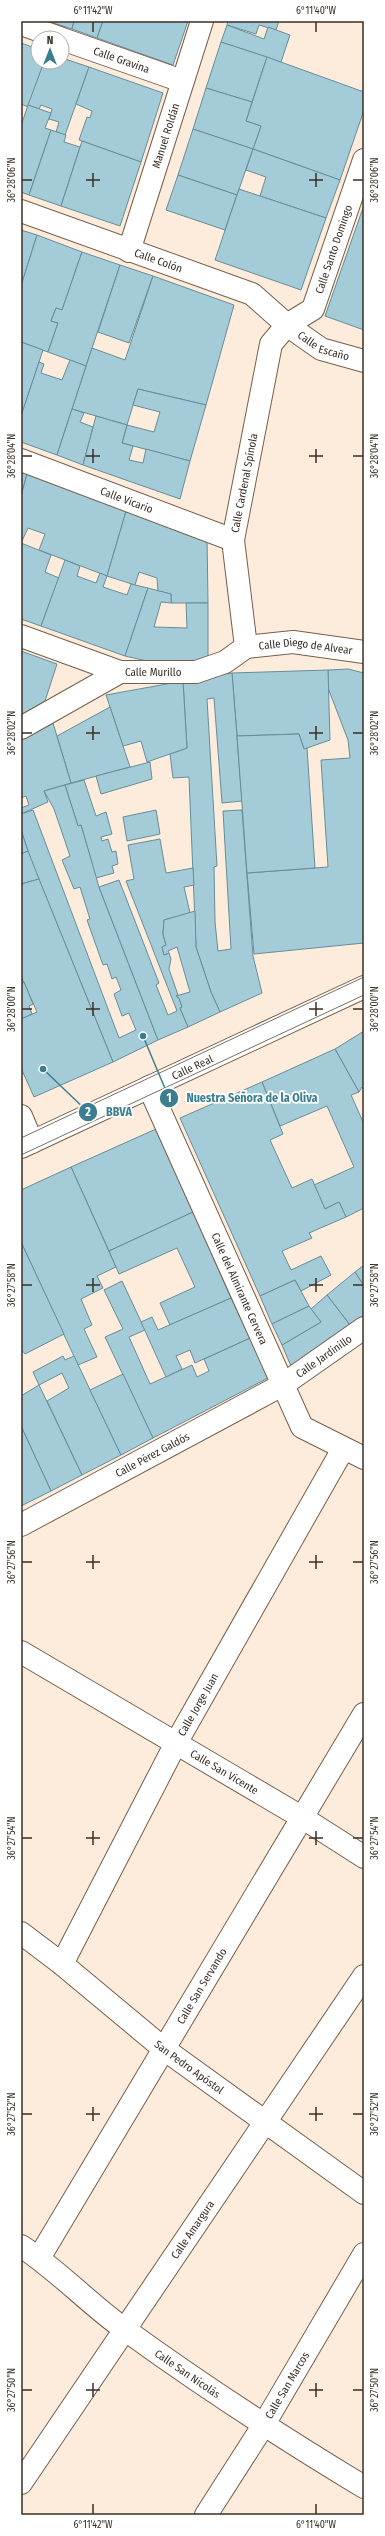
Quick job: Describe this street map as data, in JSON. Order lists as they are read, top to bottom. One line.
{"streets":{"street":["Calle Gravina","Manuel Roldán","Calle Santo Domingo","Calle Colón","Calle Escaño","Calle Cardenal Spínola","Calle Vicario","Calle Diego de Alvear","Calle Murillo","Calle Real","Calle del Almirante Cervera","Calle Jardinillo","Calle Pérez Galdós","Calle Jorge Juan","Calle San Vicente","Calle San Servando","San Pedro Apóstol","Calle Amargura","Calle San Nicolás","Calle San Marcos"]},"crossings":[["Calle Gravina","Manuel Roldán"],["Manuel Roldán","Calle Colón"],["Calle Santo Domingo","Calle Colón"],["Calle Santo Domingo","Calle Escaño"],["Calle Santo Domingo","Calle Cardenal Spínola"],["Calle Colón","Calle Escaño"],["Calle Colón","Calle Cardenal Spínola"],["Calle Escaño","Calle Cardenal Spínola"],["Calle Cardenal Spínola","Calle Vicario"],["Calle Cardenal Spínola","Calle Diego de Alvear"],["Calle Cardenal Spínola","Calle Murillo"],["Calle Diego de Alvear","Calle Murillo"],["Calle Real","Calle del Almirante Cervera"],["Calle del Almirante Cervera","Calle Jardinillo"],["Calle del Almirante Cervera","Calle Pérez Galdós"],["Calle del Almirante Cervera","Calle Jorge Juan"],["Calle Jardinillo","Calle Pérez Galdós"],["Calle Jorge Juan","Calle San Vicente"],["Calle Jorge Juan","San Pedro Apóstol"],["Calle San Vicente","Calle San Servando"],["Calle San Servando","San Pedro Apóstol"],["Calle San Servando","Calle San Nicolás"],["San Pedro Apóstol","Calle Amargura"],["Calle Amargura","Calle San Nicolás"],["Calle San Nicolás","Calle San Marcos"]],"places":["Nuestra Señora de la Oliva","BBVA"],"north":"top","coordinates":["6°11'42\"W","6°11'40\"W","36°28'06\"N","36°28'04\"N","36°28'02\"N","36°28'00\"N","36°27'58\"N","36°27'56\"N","36°27'54\"N","36°27'52\"N","36°27'50\"N"]}
